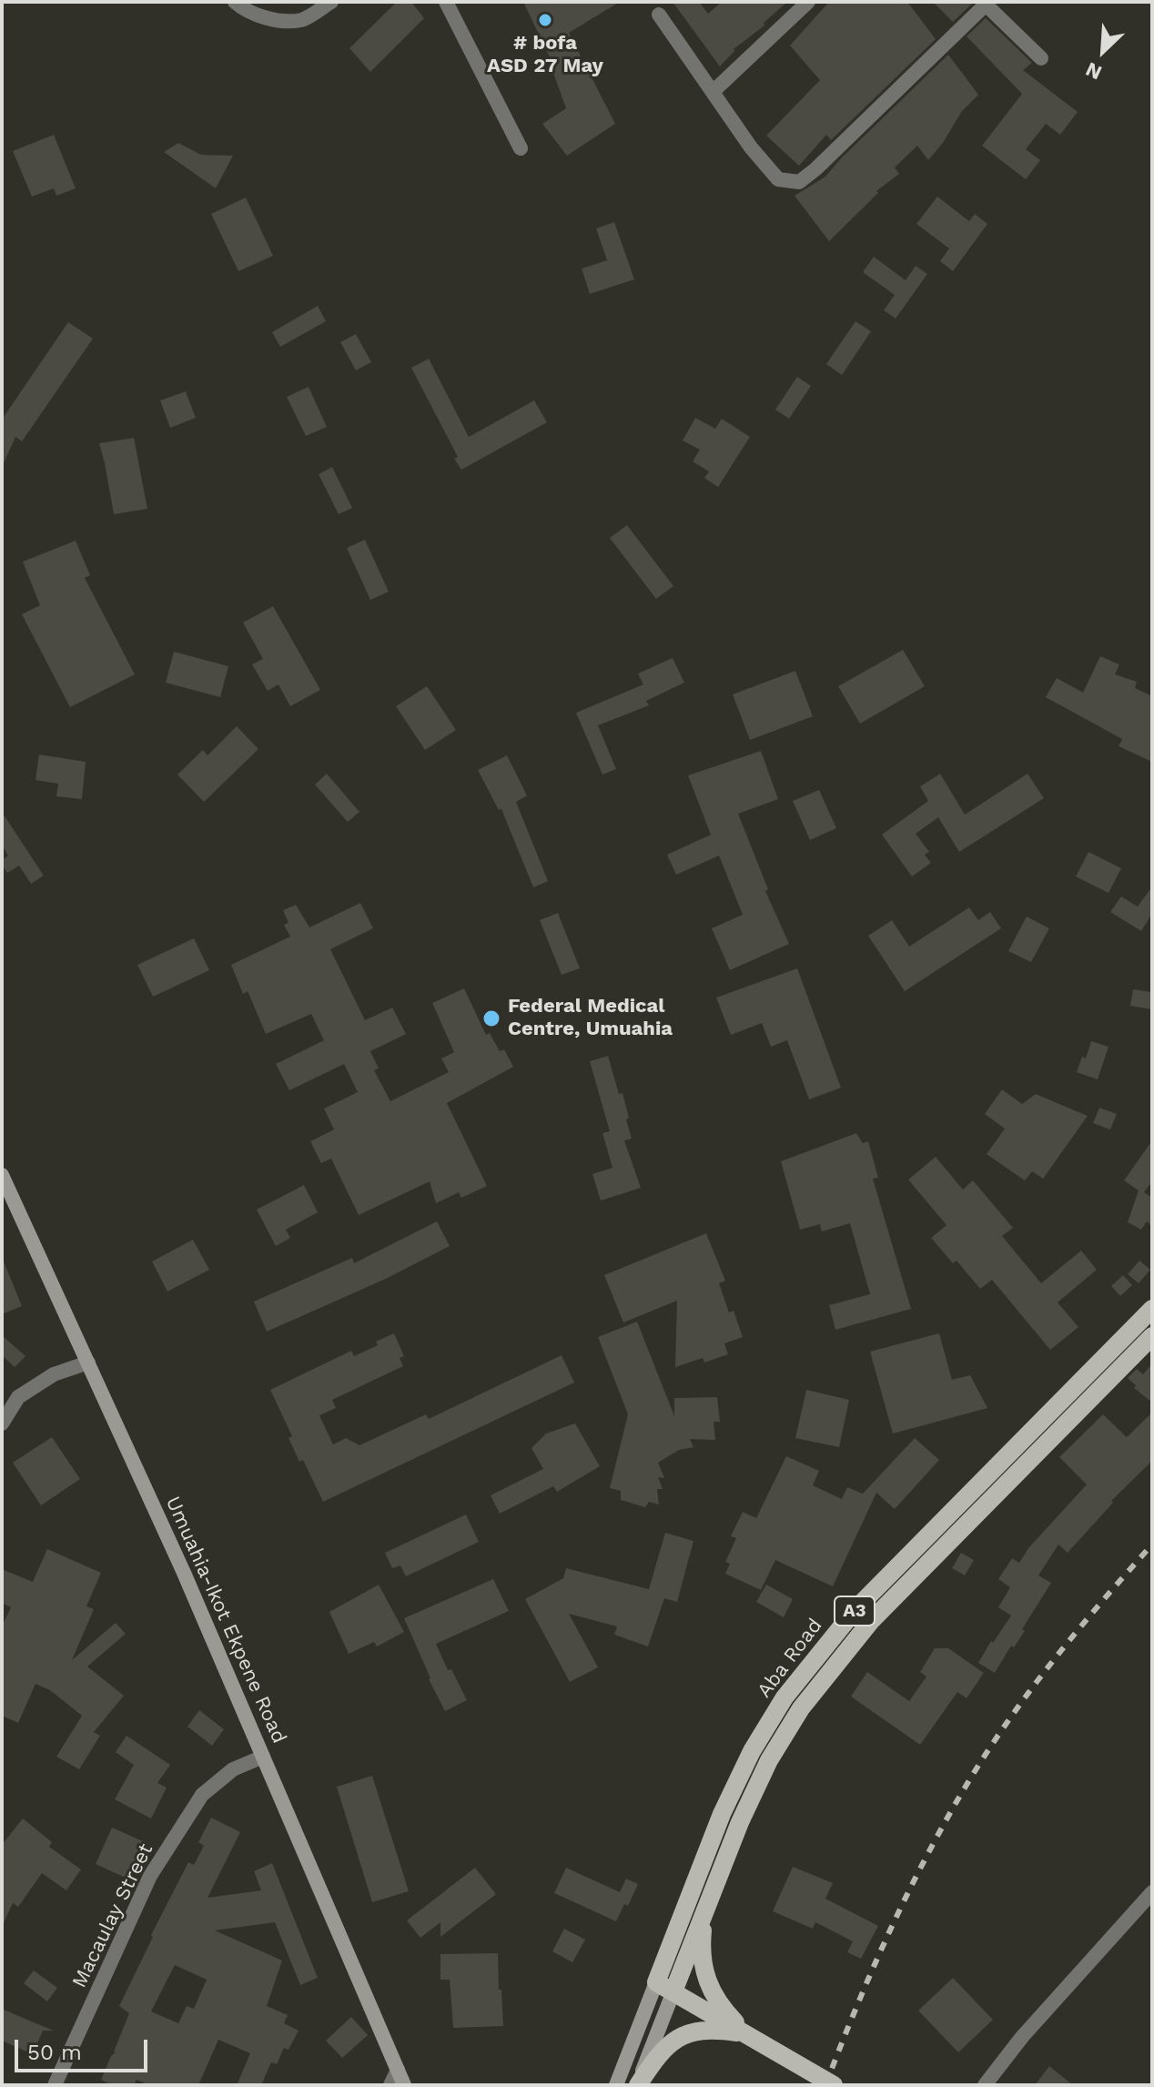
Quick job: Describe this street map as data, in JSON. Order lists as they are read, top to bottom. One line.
{"streets":{"main road":["A3","Umuahia-Ikot Ekpene Road","Aba Road"],"street":["Macaulay Street"]},"crossings":[["Umuahia-Ikot Ekpene Road","Macaulay Street"]],"places":["# bofa ASD 27 May","Federal Medical Centre, Umuahia"],"scale_bar":"50 m","north":"bottom left"}
